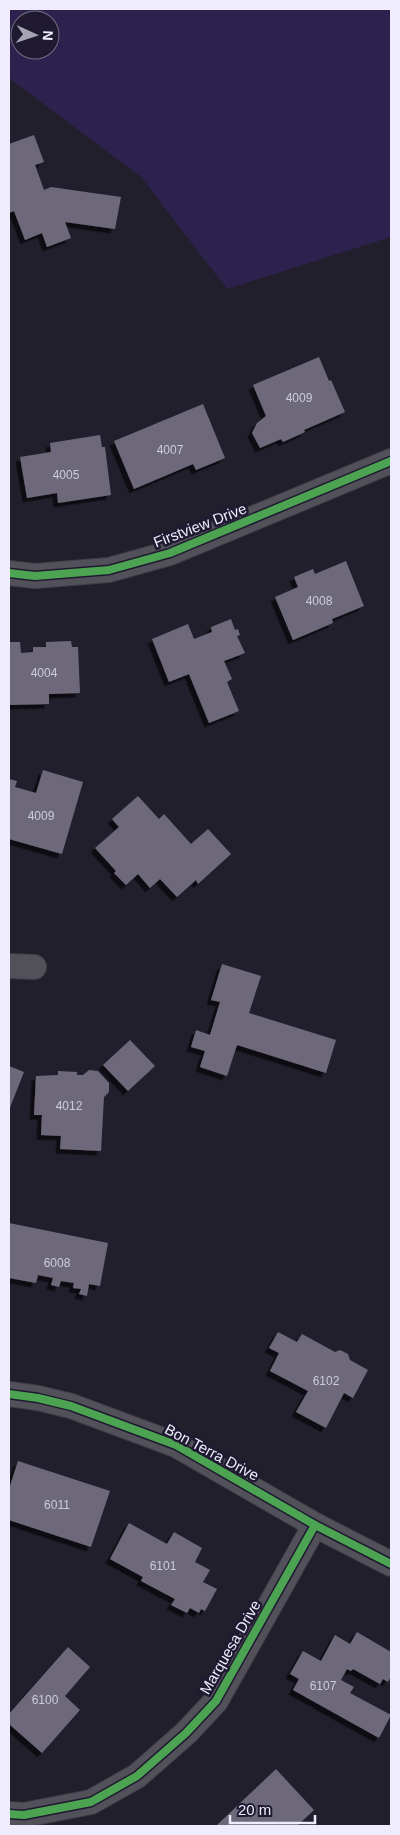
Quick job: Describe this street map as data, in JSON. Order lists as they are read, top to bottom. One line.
{"streets":{"street":["Firstview Drive","Bon Terra Drive","Marquesa Drive"]},"crossings":[["Bon Terra Drive","Marquesa Drive"]],"house_numbers":["4009","4007","4005","4008","4004","4009","4012","6008","6102","6011","6101","6107","6100"],"scale_bar":"20 m","north":"right"}
